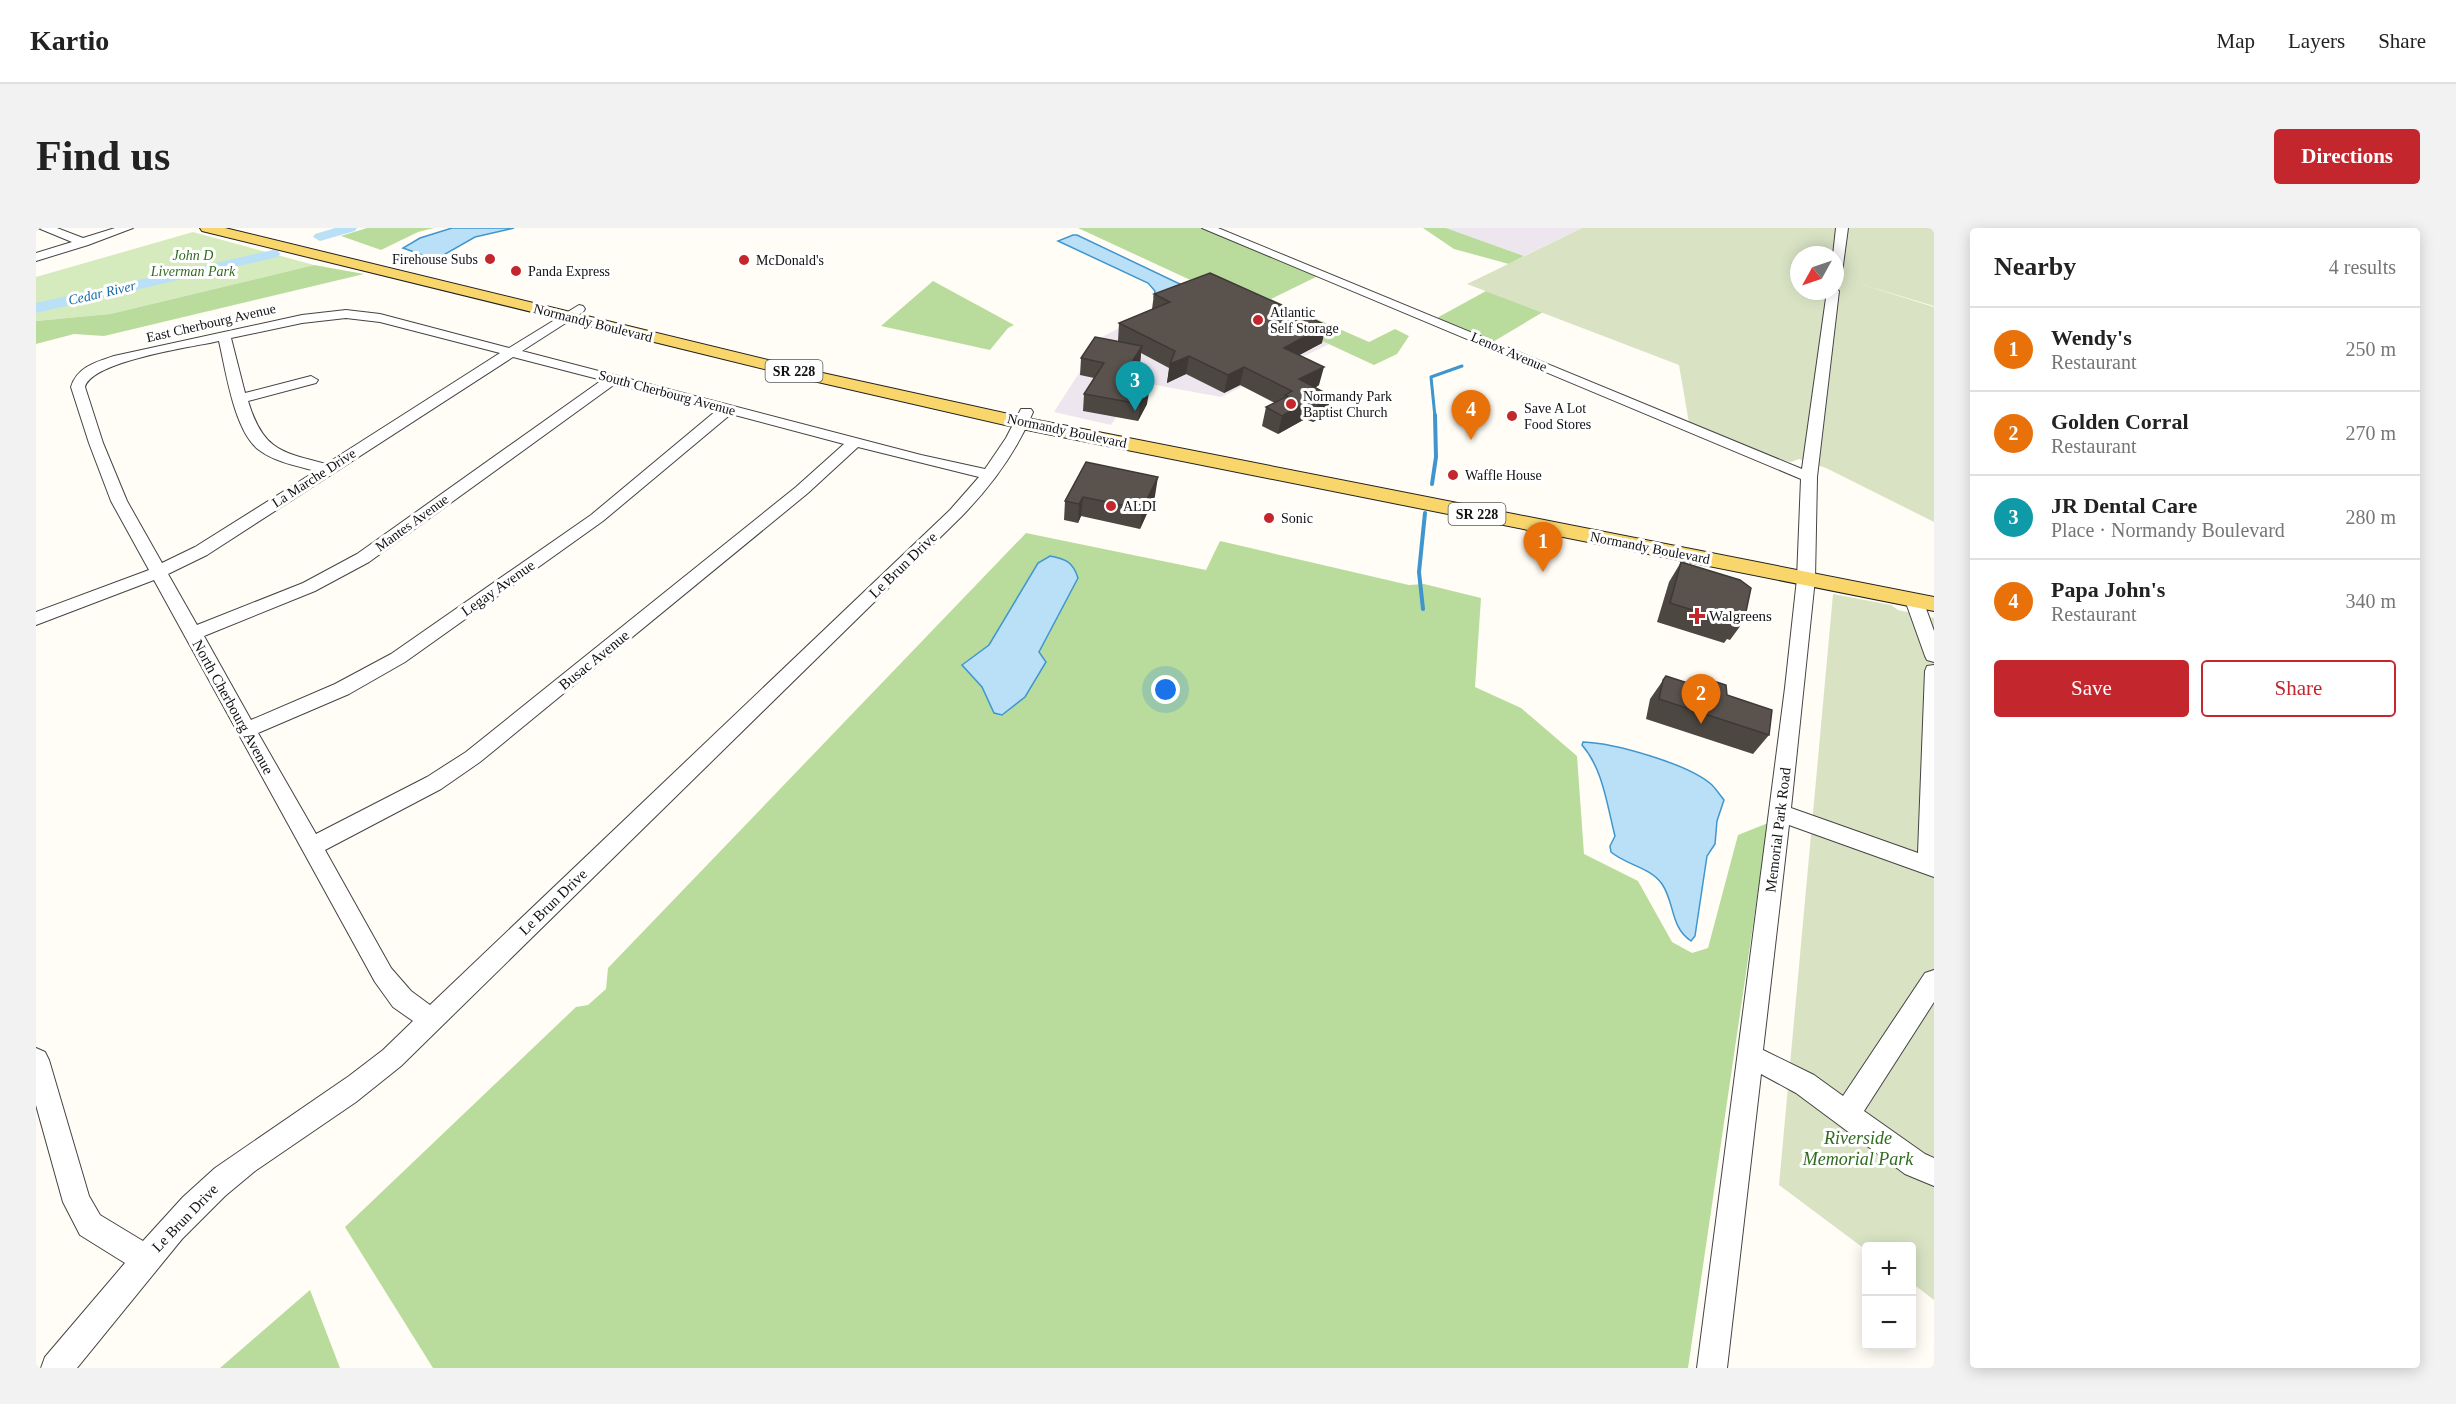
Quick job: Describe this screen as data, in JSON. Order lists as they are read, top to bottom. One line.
{"streets":{"main road":["Normandy Boulevard","SR 228"],"street":["East Cherbourg Avenue","Lenox Avenue","South Cherbourg Avenue","La Marche Drive","Mantes Avenue","Le Brun Drive","Legay Avenue","Busac Avenue","North Cherbourg Avenue","Memorial Park Road"]},"crossings":[["East Cherbourg Avenue","South Cherbourg Avenue"],["East Cherbourg Avenue","North Cherbourg Avenue"],["Normandy Boulevard","La Marche Drive"],["Normandy Boulevard","Le Brun Drive"],["Normandy Boulevard","Memorial Park Road"],["Lenox Avenue","Memorial Park Road"],["South Cherbourg Avenue","La Marche Drive"],["South Cherbourg Avenue","Mantes Avenue"],["South Cherbourg Avenue","Le Brun Drive"],["South Cherbourg Avenue","Legay Avenue"],["South Cherbourg Avenue","Busac Avenue"],["La Marche Drive","North Cherbourg Avenue"],["Mantes Avenue","North Cherbourg Avenue"],["Le Brun Drive","North Cherbourg Avenue"],["Legay Avenue","North Cherbourg Avenue"],["Busac Avenue","North Cherbourg Avenue"]],"water":["Cedar River"],"parks":["John D Liverman Park","Riverside Memorial Park"],"places":{"other":["Firehouse Subs","McDonald's","Panda Express","Atlantic Self Storage","Normandy Park Baptist Church","Save A Lot Food Stores","Waffle House","ALDI","Sonic"],"health":["Walgreens"]},"north":"bottom left","page":{"header":"Kartio","nav":["Map","Layers","Share"],"buttons":["Directions",["Save","Share"]],"title":"Find us","heading":["Nearby","4 results"],"list":[{"mark":"1","name":"Wendy's","note":"Restaurant","value":"250 m"},{"mark":"2","name":"Golden Corral","note":"Restaurant","value":"270 m"},{"mark":"3","name":"JR Dental Care","note":"Place · Normandy Boulevard","value":"280 m"},{"mark":"4","name":"Papa John's","note":"Restaurant","value":"340 m"}],"pins":["3","4","1","2"],"map_buttons":["+","−"]}}
